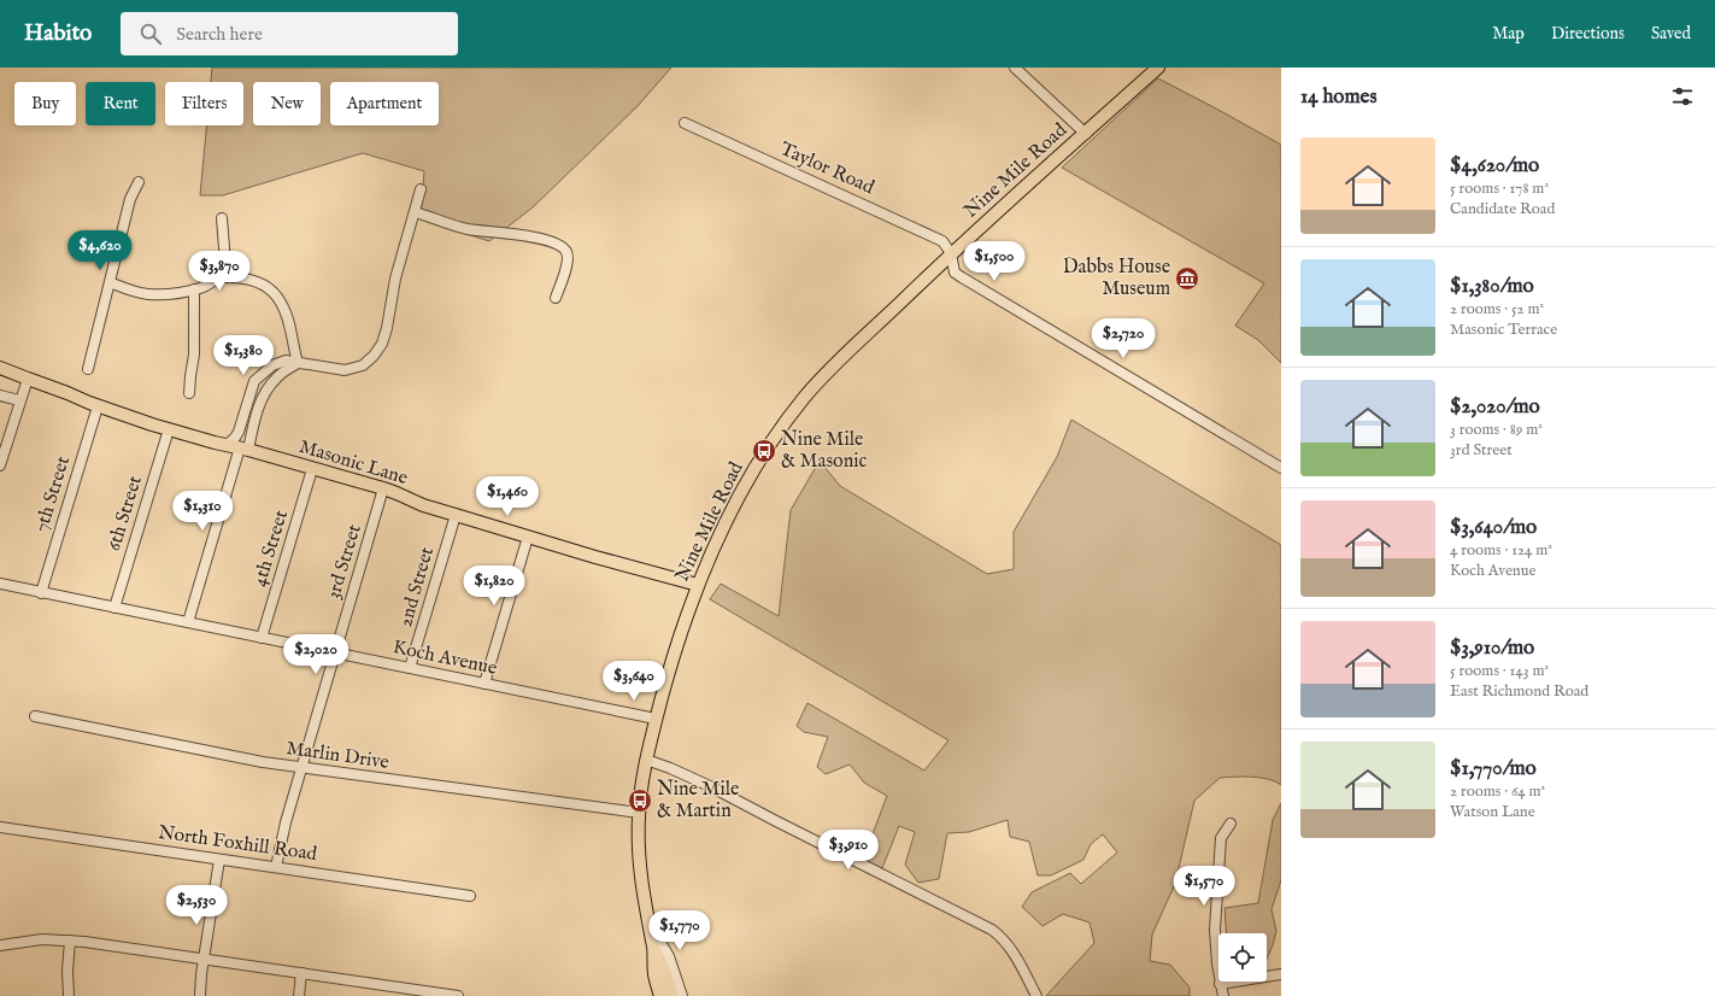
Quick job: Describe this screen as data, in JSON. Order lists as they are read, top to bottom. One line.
{"streets":{"main road":["Nine Mile Road","Masonic Lane"],"street":["Taylor Road","7th Street","6th Street","4th Street","3rd Street","2nd Street","Koch Avenue","Marlin Drive","North Foxhill Road"]},"crossings":[["Taylor Road","Nine Mile Road"],["Nine Mile Road","Masonic Lane"],["Nine Mile Road","Koch Avenue"],["Nine Mile Road","Marlin Drive"],["Masonic Lane","7th Street"],["Masonic Lane","6th Street"],["Masonic Lane","4th Street"],["Masonic Lane","3rd Street"],["Masonic Lane","2nd Street"],["7th Street","Koch Avenue"],["6th Street","Koch Avenue"],["4th Street","Koch Avenue"],["3rd Street","Koch Avenue"],["3rd Street","Marlin Drive"],["3rd Street","North Foxhill Road"],["2nd Street","Koch Avenue"]],"places":{"museum":["Dabbs House Museum"],"bus stop":["Nine Mile & Masonic","Nine Mile & Martin"]},"page":{"header":"Habito","search":"Search here","nav":["Map","Directions","Saved"],"heading":"14 homes","chip":["Buy","Rent","Filters","New","Apartment"],"list":[{"name":"$4,620/mo","note":"5 rooms · 178 m² · Candidate Road"},{"name":"$1,380/mo","note":"2 rooms · 52 m² · Masonic Terrace"},{"name":"$2,020/mo","note":"3 rooms · 89 m² · 3rd Street"},{"name":"$3,640/mo","note":"4 rooms · 124 m² · Koch Avenue"},{"name":"$3,910/mo","note":"5 rooms · 143 m² · East Richmond Road"},{"name":"$1,770/mo","note":"2 rooms · 64 m² · Watson Lane"}],"price":["$4,620","$1,500","$3,870","$2,720","$1,380","$1,460","$1,310","$1,820","$2,020","$3,640","$3,910","$1,570","$2,530","$1,770"]}}
